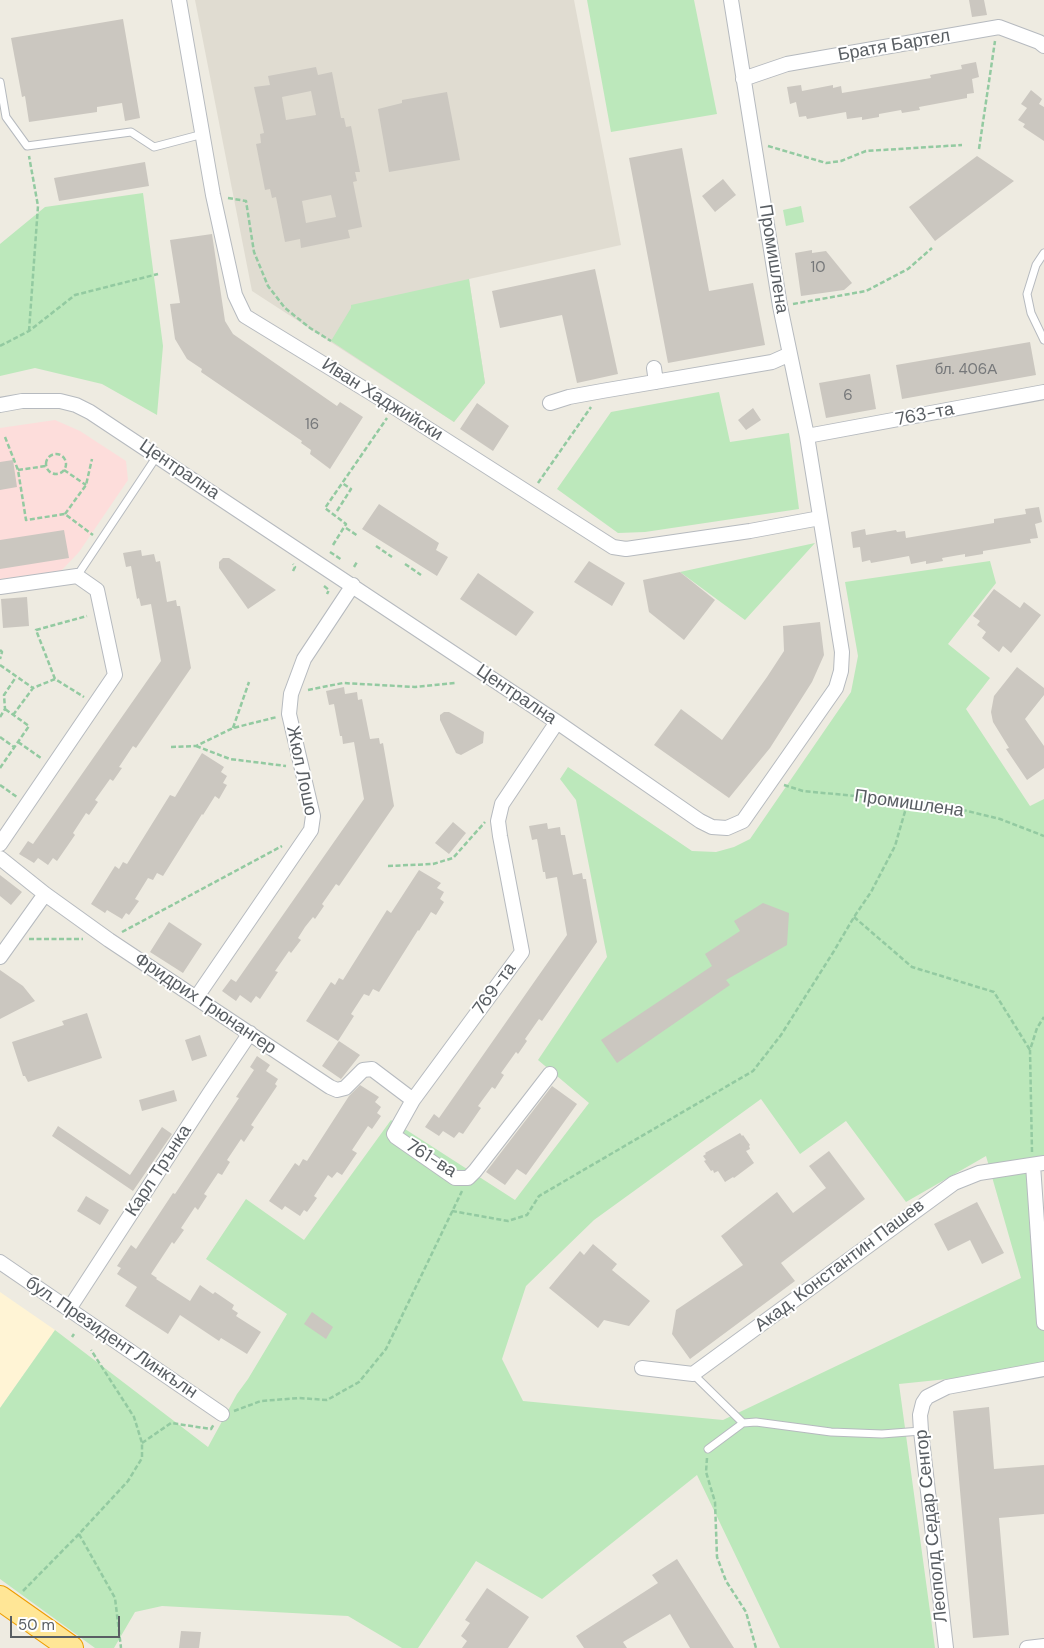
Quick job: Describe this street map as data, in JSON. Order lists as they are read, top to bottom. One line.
{"streets":{"street":["Братя Бартел","Промишлена","Иван Хаджийски","763-та","Централна","Жюл Лошо","769-та","Фридрих Грюнангер","761-ва","Карл Трънка","Акад. Константин Пашев","бул. Президент Линкълн","Леополд Седар Сенгор"]},"crossings":[["Братя Бартел","Промишлена"],["Промишлена","Иван Хаджийски"],["Промишлена","763-та"],["Промишлена","Централна"],["Иван Хаджийски","Централна"],["Централна","Жюл Лошо"],["Жюл Лошо","Фридрих Грюнангер"],["769-та","Фридрих Грюнангер"],["769-та","761-ва"],["Фридрих Грюнангер","761-ва"],["Фридрих Грюнангер","Карл Трънка"],["Карл Трънка","бул. Президент Линкълн"]],"house_numbers":["10","бл. 406А","6","16"],"scale_bar":"50 m"}
